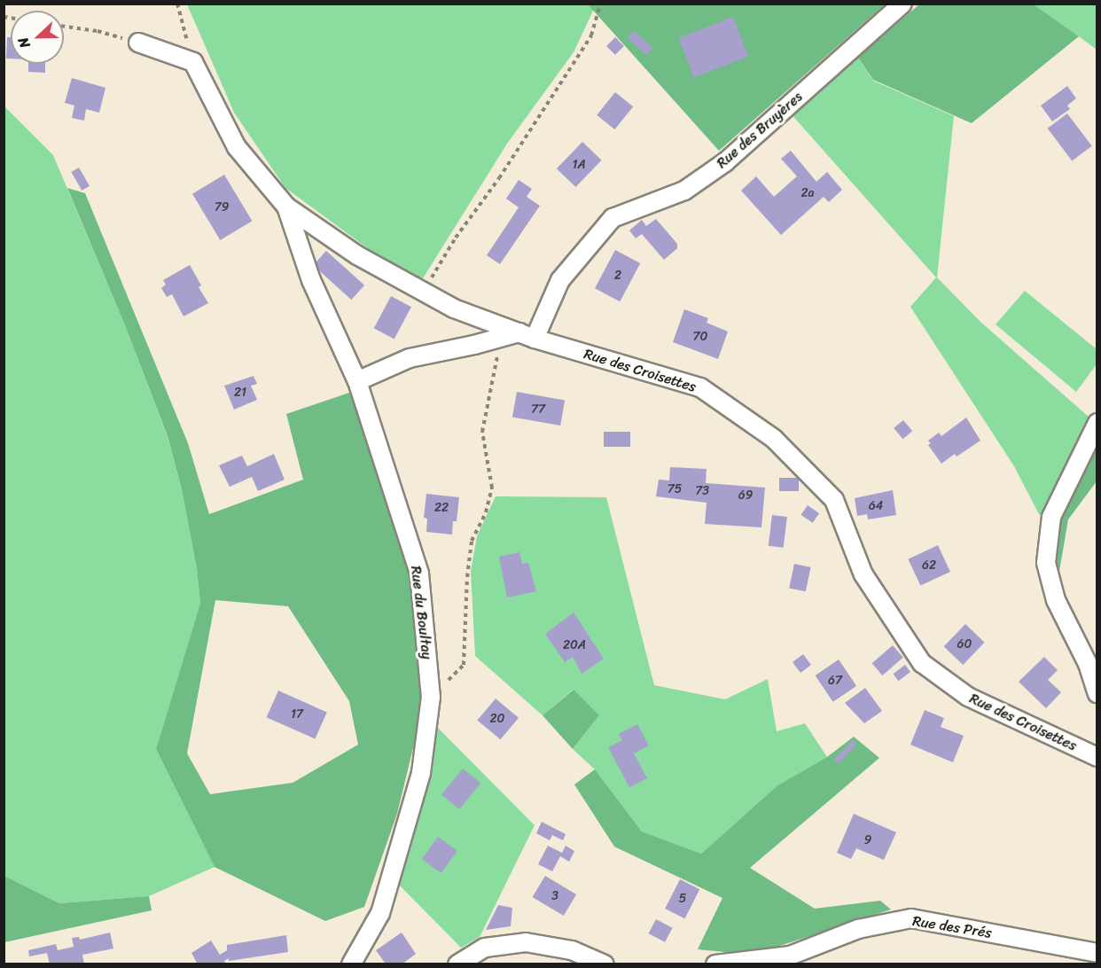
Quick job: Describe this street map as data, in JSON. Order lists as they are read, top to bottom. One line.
{"streets":{"street":["Rue des Bruyères","Rue des Croisettes","Rue du Boultay","Rue des Prés"]},"crossings":[["Rue des Bruyères","Rue des Croisettes"],["Rue des Croisettes","Rue du Boultay"]],"house_numbers":["1A","2a","79","2","70","21","77","75","73","69","64","22","62","60","20A","67","17","20","9","3","5"],"north":"left"}
